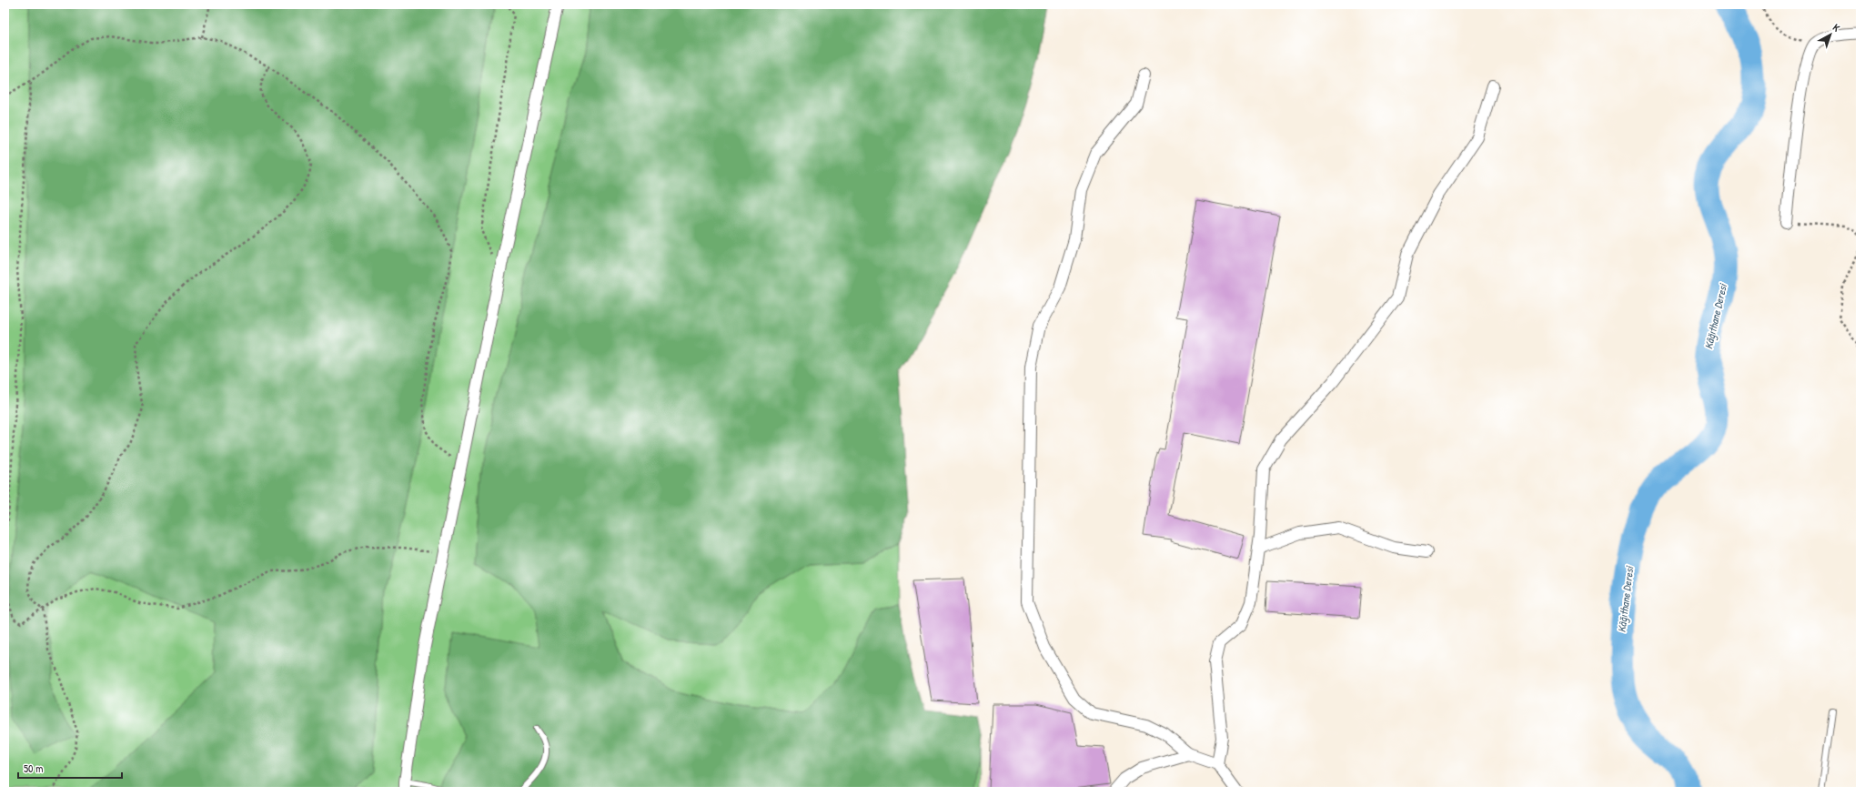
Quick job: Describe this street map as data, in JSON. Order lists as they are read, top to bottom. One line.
{"water":["Kâğıthane Deresi"],"scale_bar":"50 m","north":"top right"}
